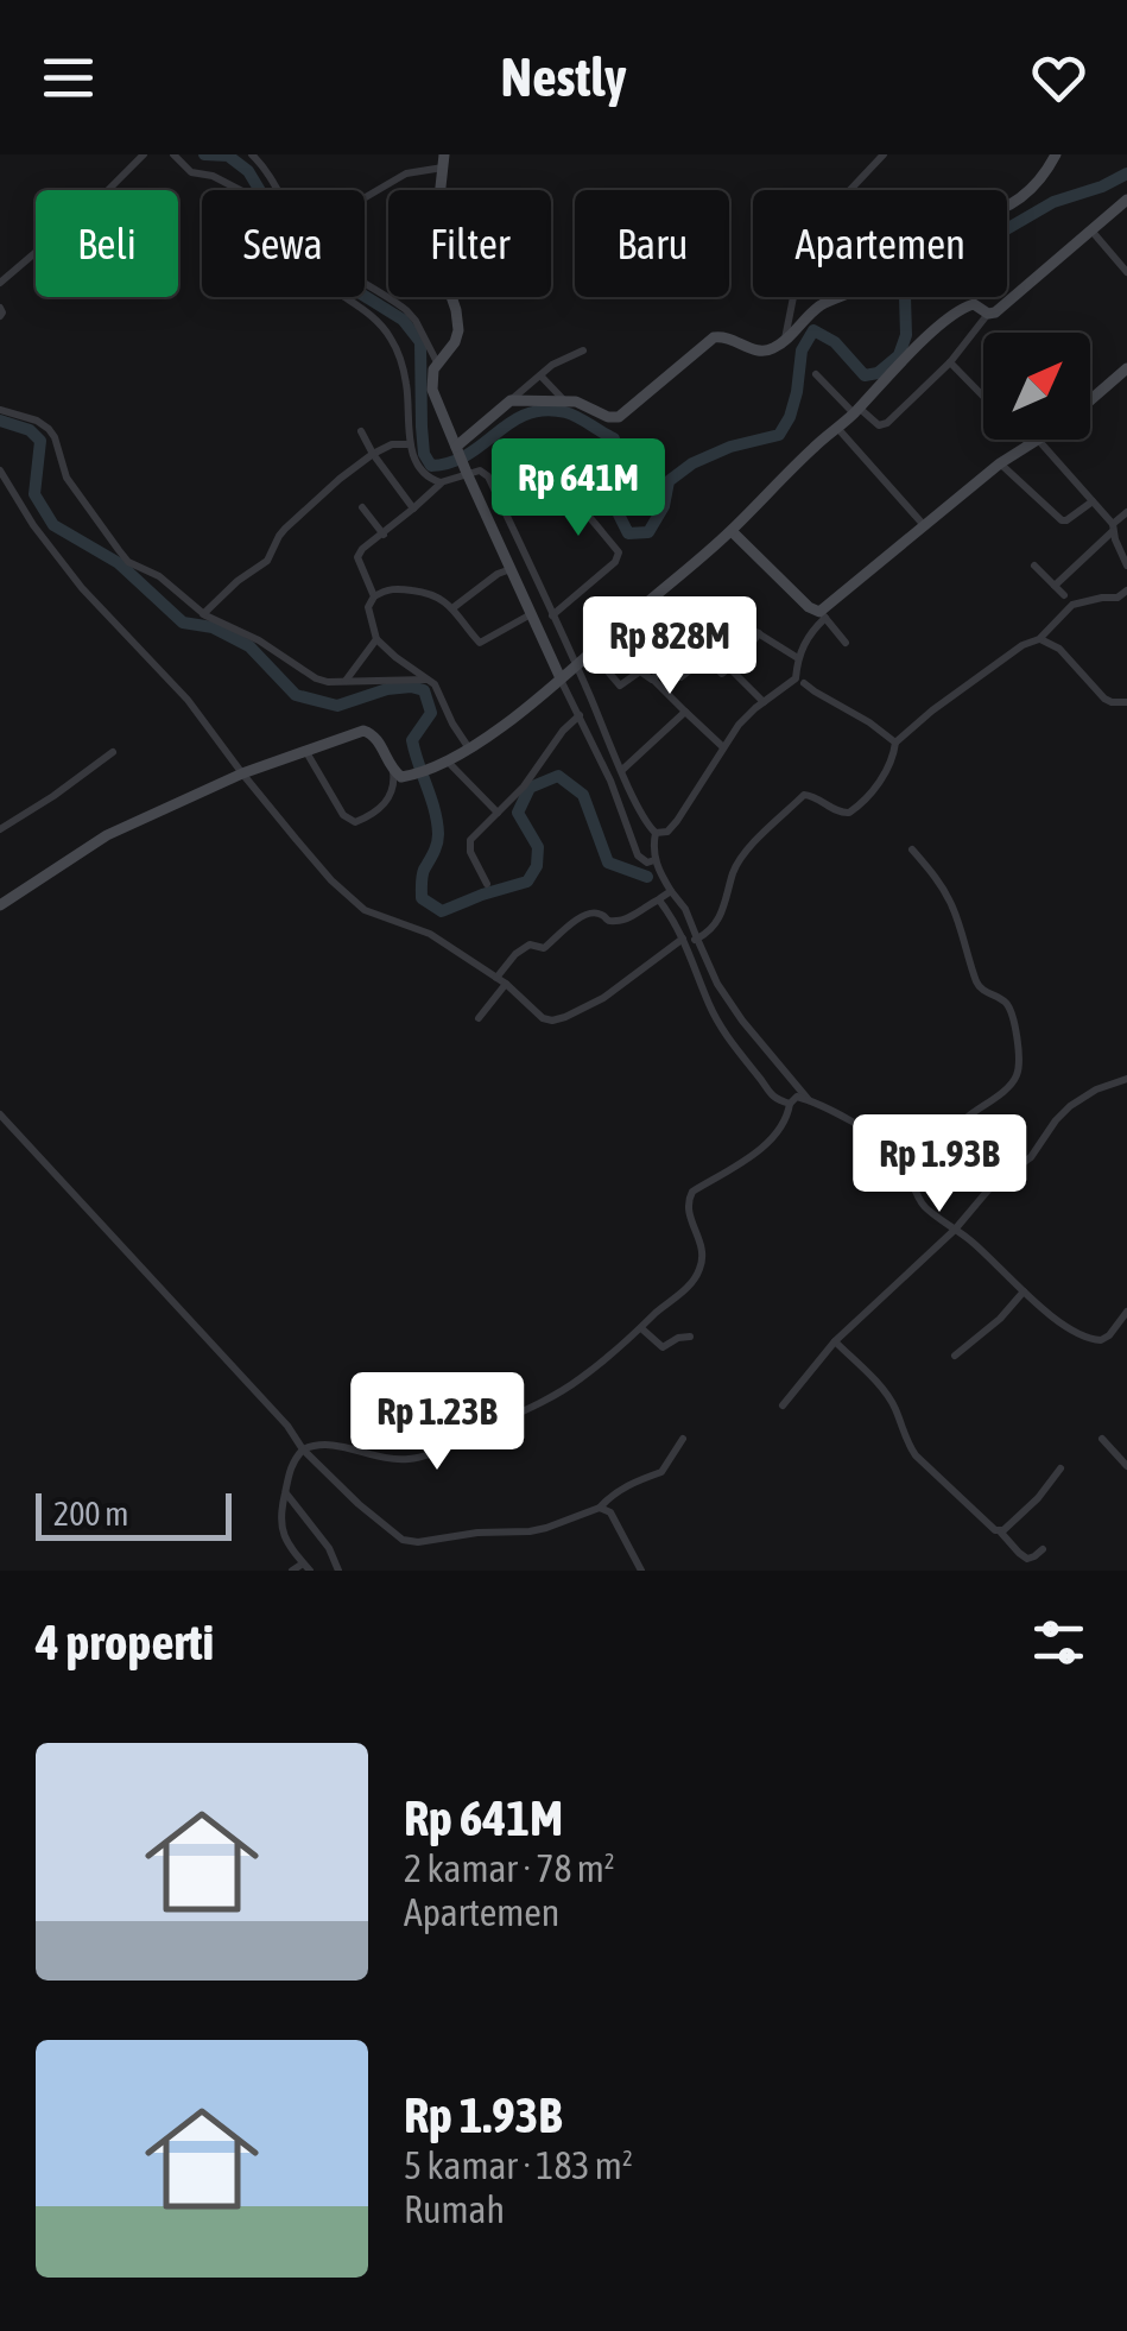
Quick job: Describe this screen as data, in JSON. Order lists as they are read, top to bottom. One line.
{"scale_bar":"200 m","north":"top right","page":{"header":"Nestly","chip":["Beli","Sewa","Filter","Baru","Apartemen"],"price":["Rp 641M","Rp 828M","Rp 1.93B","Rp 1.23B"],"scale":"200 m","heading":"4 properti","list":[{"name":"Rp 641M","note":"2 kamar · 78 m² · Apartemen"},{"name":"Rp 1.93B","note":"5 kamar · 183 m² · Rumah"}]}}
